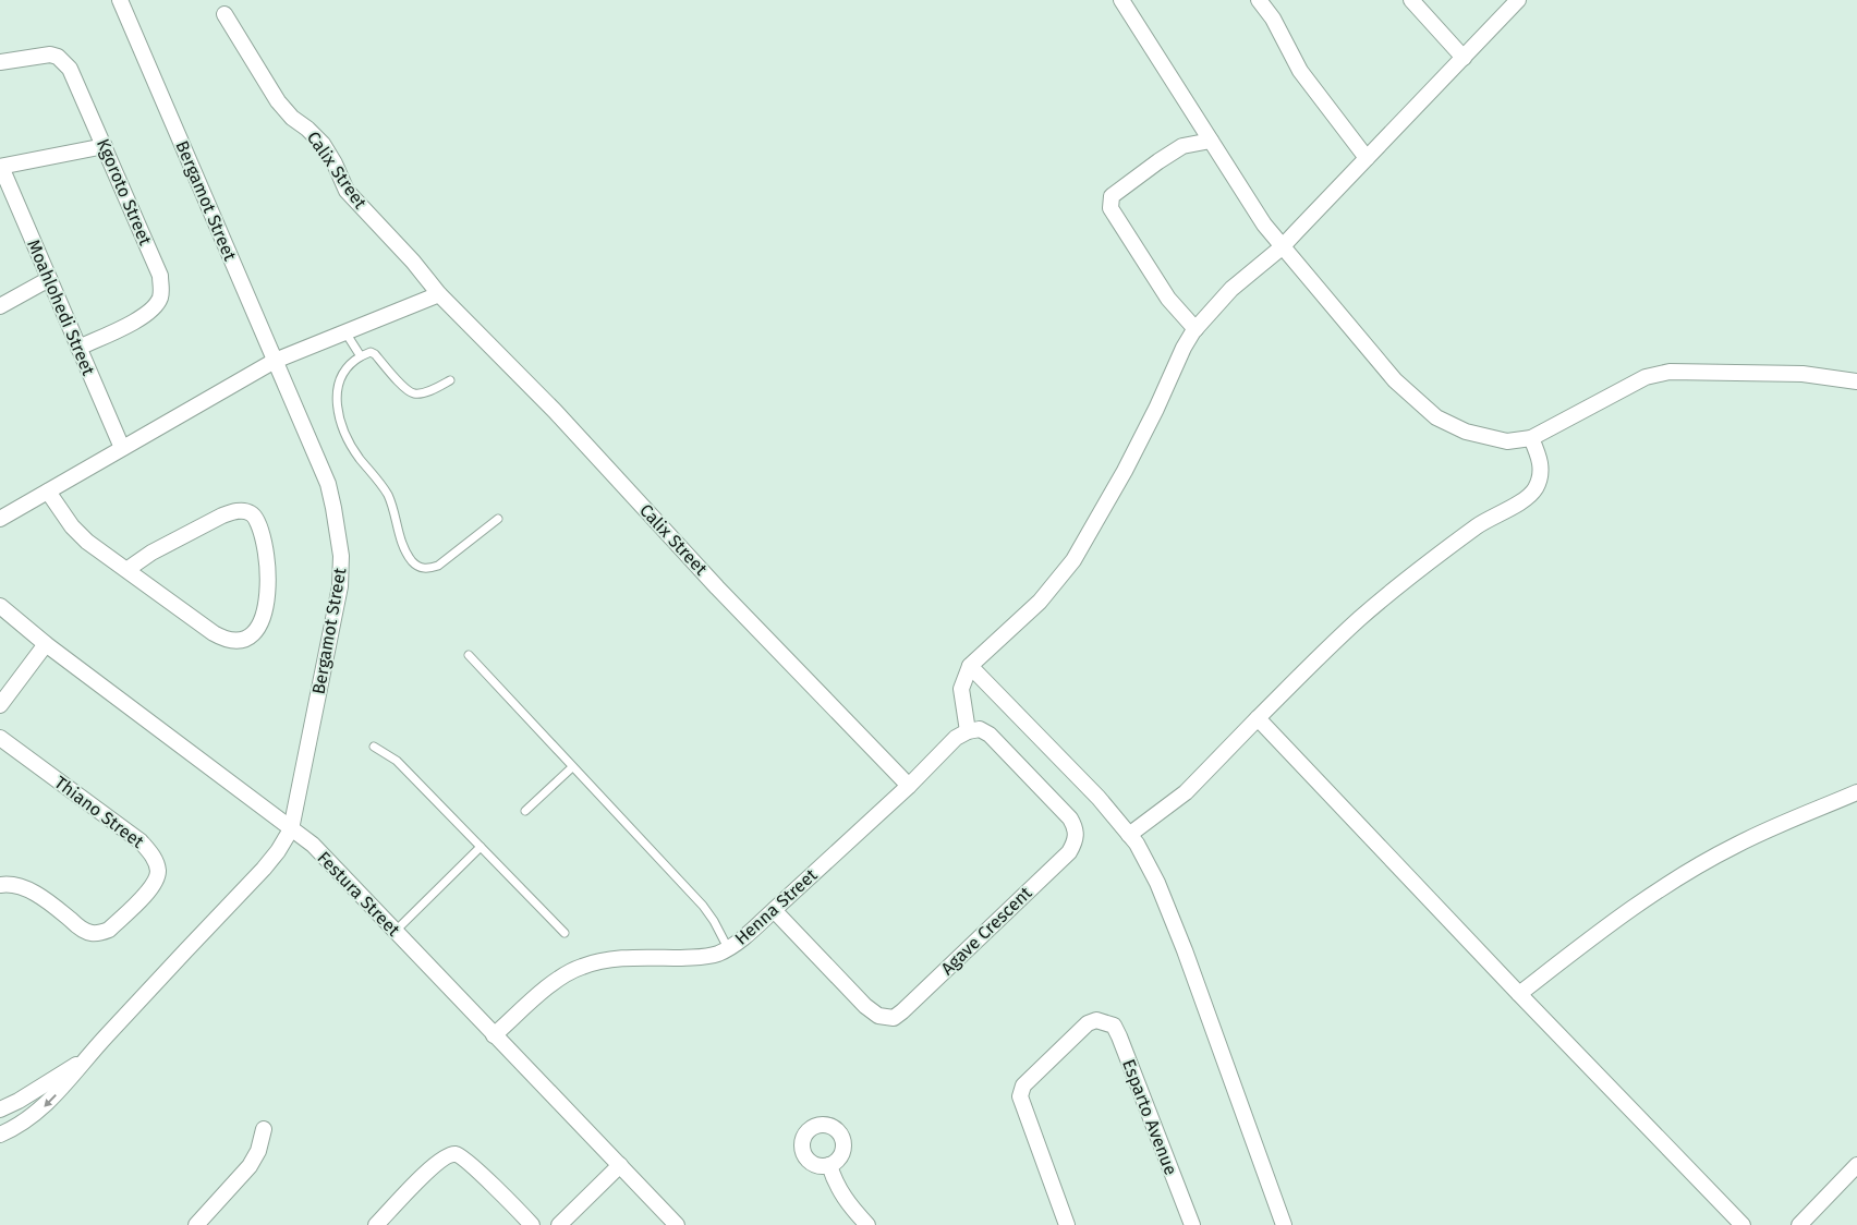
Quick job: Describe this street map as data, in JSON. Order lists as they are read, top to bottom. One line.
{"streets":{"street":["Calix Street","Kgoroto Street","Bergamot Street","Moahlohedi Street","Thiano Street","Festura Street","Henna Street","Agave Crescent","Esparto Avenue"]},"crossings":[["Calix Street","Henna Street"],["Kgoroto Street","Moahlohedi Street"],["Bergamot Street","Festura Street"],["Festura Street","Henna Street"],["Henna Street","Agave Crescent"]]}
